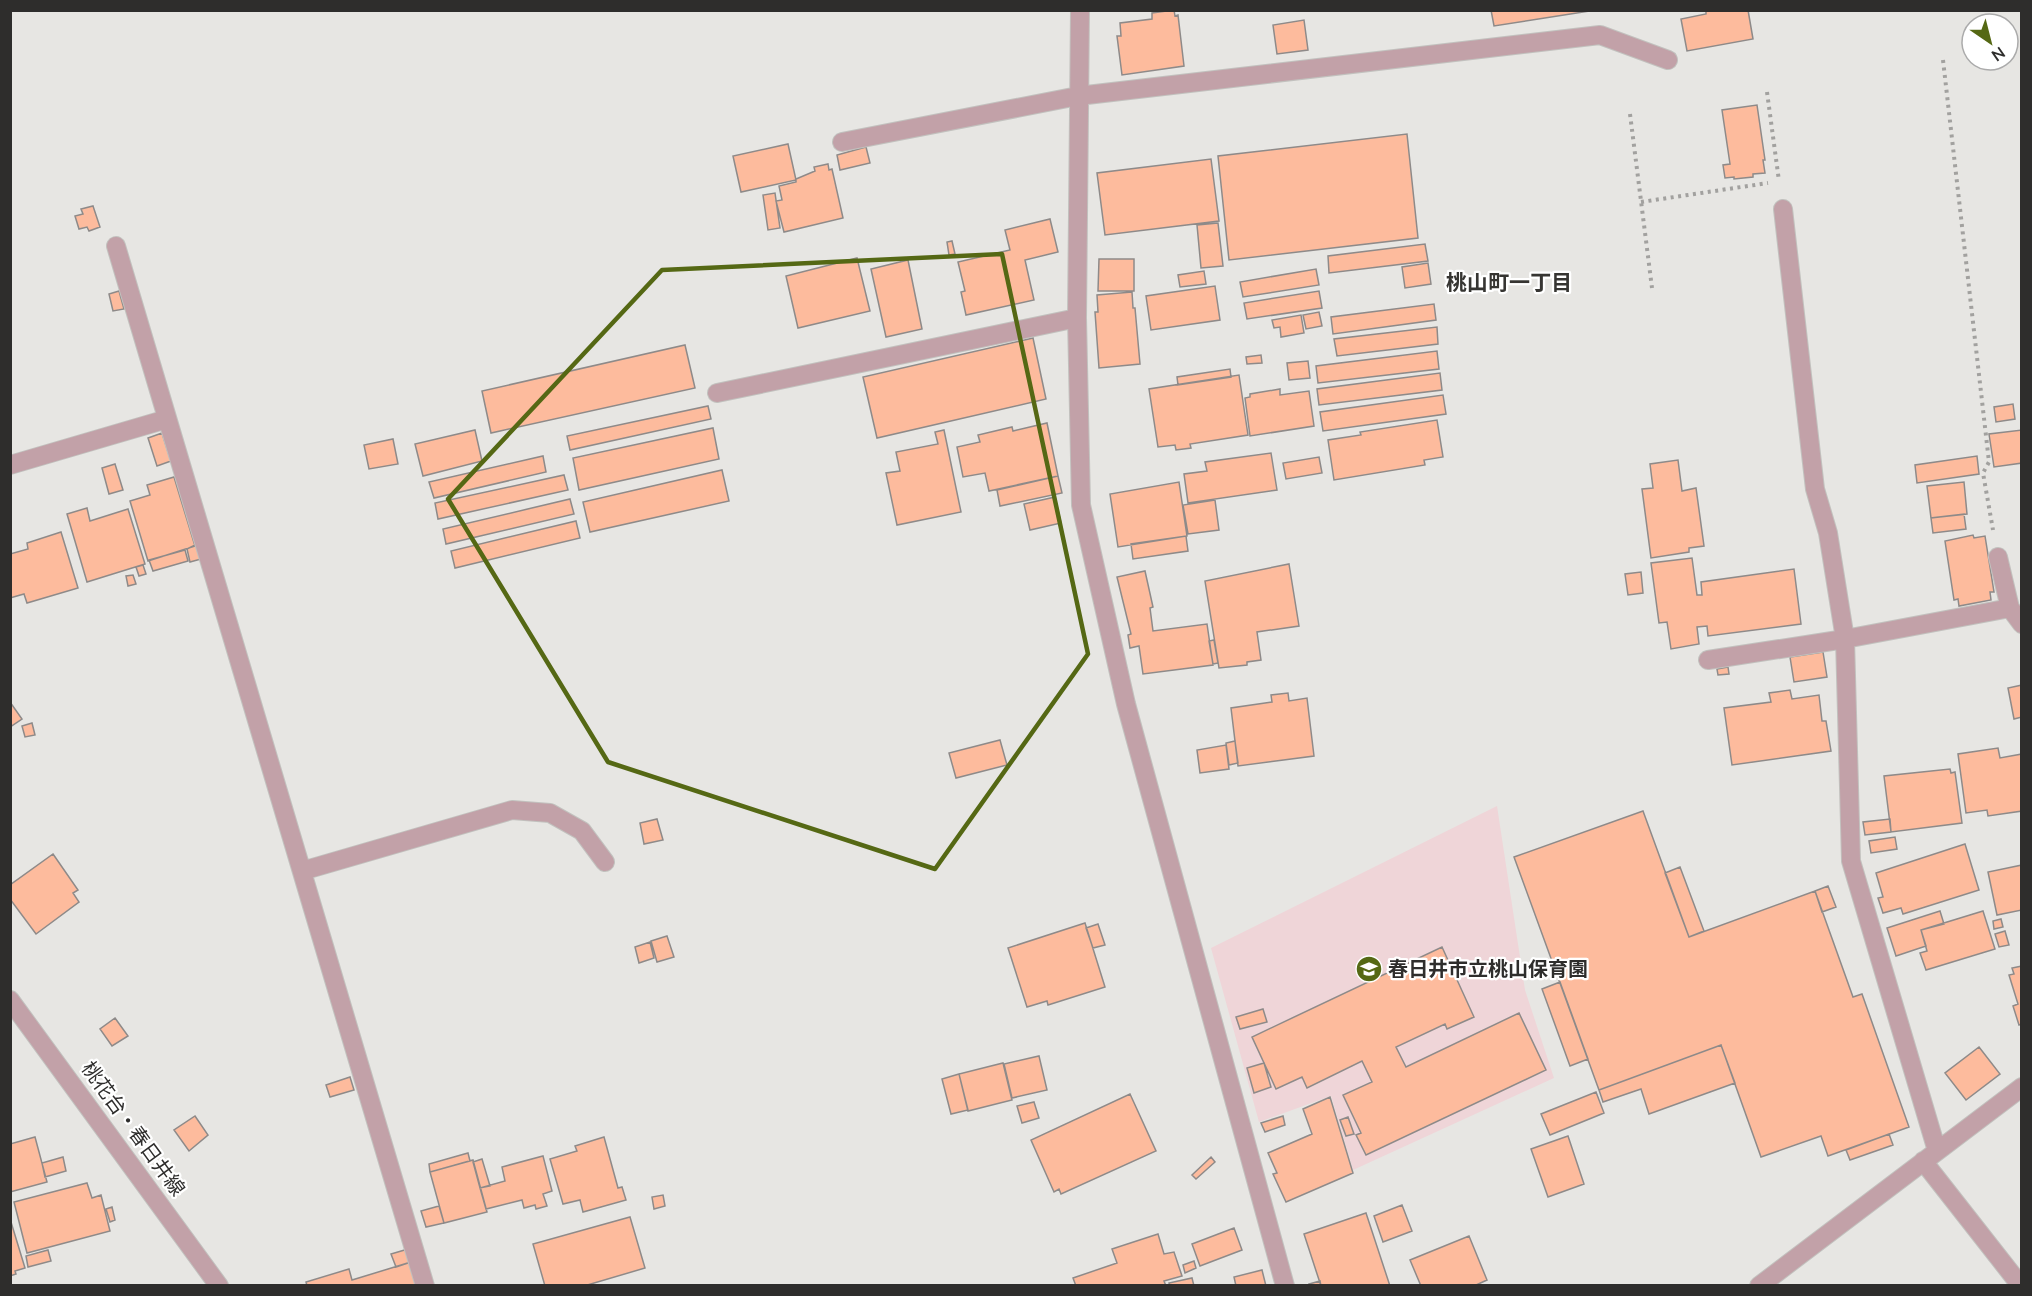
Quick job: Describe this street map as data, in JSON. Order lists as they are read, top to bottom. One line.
{"streets":{"street":["桃花台・春日井線"]},"districts":["桃山町一丁目"],"places":{"school or university":["春日井市立桃山保育園"]},"north":"bottom right"}
